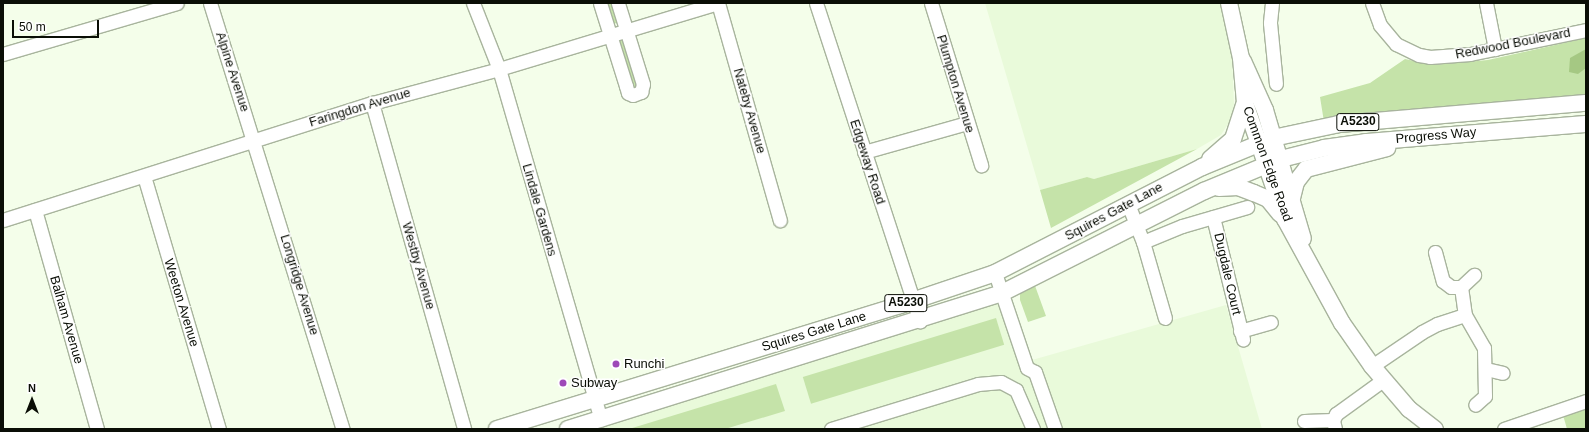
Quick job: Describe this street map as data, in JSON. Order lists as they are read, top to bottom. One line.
{"streets":{"main road":["A5230","Progress Way","Common Edge Road","Squires Gate Lane"],"street":["Redwood Boulevard","Alpine Avenue","Plumpton Avenue","Faringdon Avenue","Nateby Avenue","Edgeway Road","Lindale Gardens","Westby Avenue","Dugdale Court","Longridge Avenue","Weeton Avenue","Balham Avenue"]},"crossings":[["Alpine Avenue","Faringdon Avenue"],["Alpine Avenue","Longridge Avenue"],["Faringdon Avenue","Nateby Avenue"],["Faringdon Avenue","Lindale Gardens"],["Faringdon Avenue","Westby Avenue"],["Faringdon Avenue","Longridge Avenue"],["Faringdon Avenue","Weeton Avenue"],["Faringdon Avenue","Balham Avenue"],["Progress Way","Common Edge Road"],["Progress Way","Squires Gate Lane"],["Edgeway Road","Squires Gate Lane"],["Common Edge Road","Squires Gate Lane"],["Lindale Gardens","Squires Gate Lane"]],"places":["Runchi","Subway"],"scale_bar":"50 m","north":"top"}
